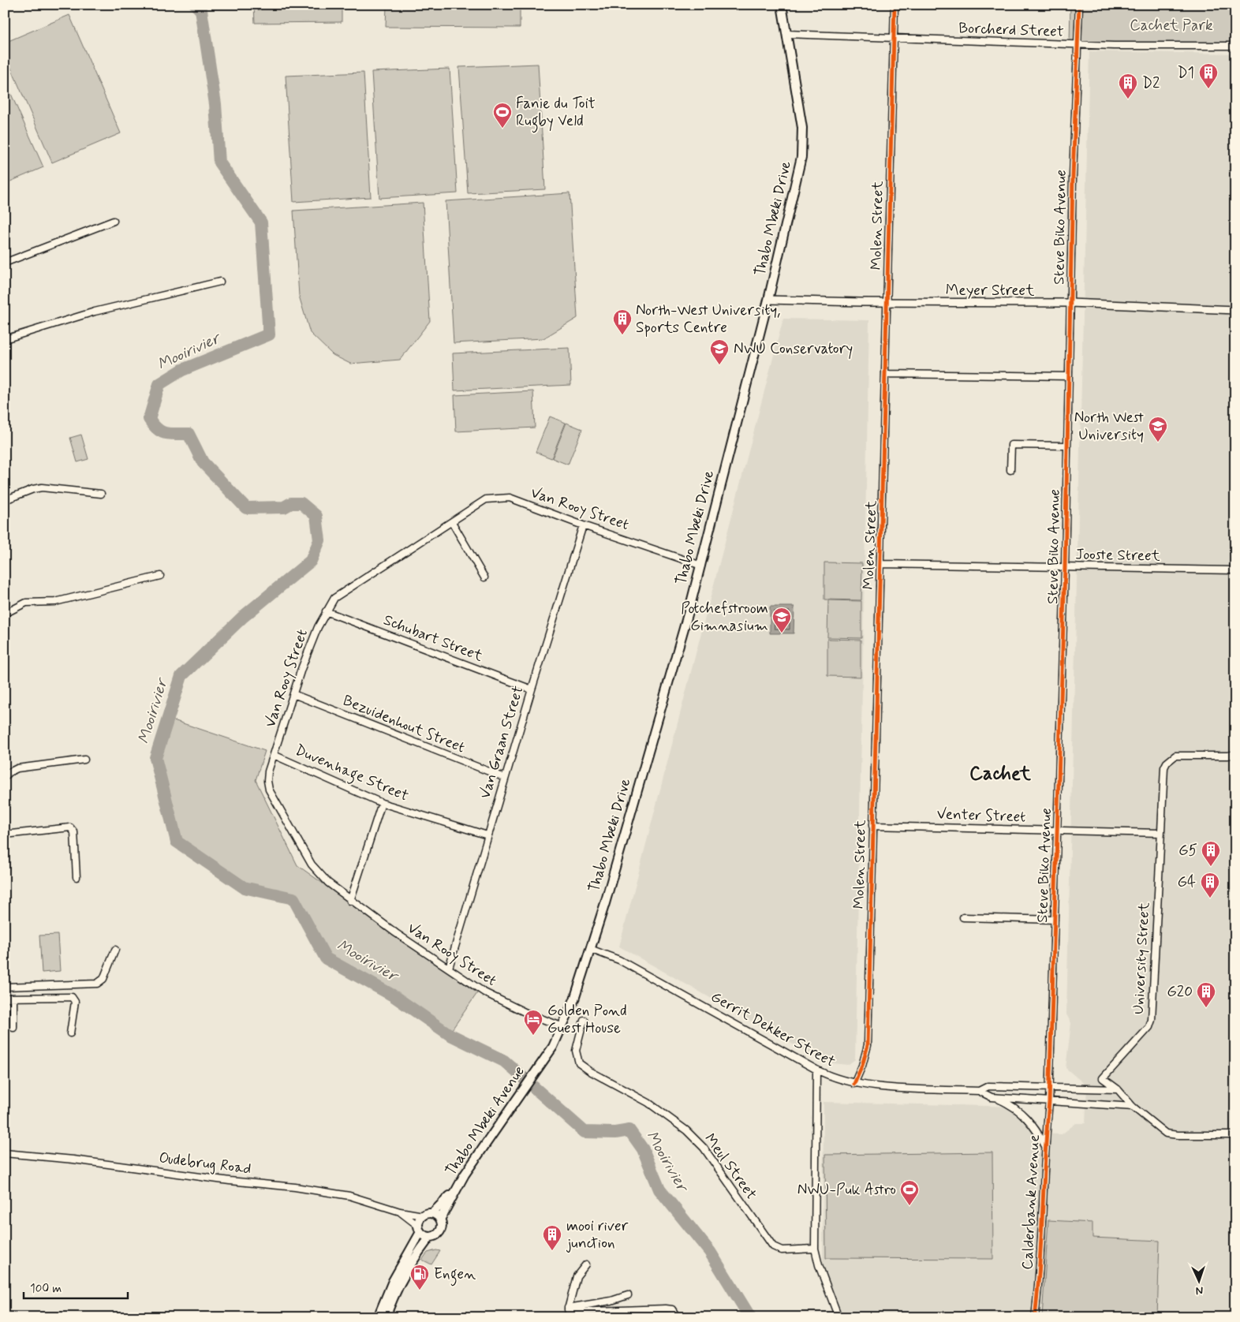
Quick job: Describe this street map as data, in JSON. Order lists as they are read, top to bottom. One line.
{"streets":{"main road":["Thabo Mbeki Drive","Thabo Mbeki Avenue"],"street":["Borcherd Street","Molen Street","Steve Biko Avenue","Meyer Street","Van Rooy Street","Jooste Street","Schubart Street","Bezuidenhout Street","Van Graan Street","Duvenhage Street","Venter Street","University Street","Gerrit Dekker Street","Oudebrug Road","Meul Street","Calderbank Avenue"]},"crossings":[["Borcherd Street","Thabo Mbeki Drive"],["Borcherd Street","Molen Street"],["Borcherd Street","Steve Biko Avenue"],["Thabo Mbeki Drive","Meyer Street"],["Thabo Mbeki Drive","Van Rooy Street"],["Thabo Mbeki Drive","Gerrit Dekker Street"],["Thabo Mbeki Drive","Thabo Mbeki Avenue"],["Molen Street","Meyer Street"],["Molen Street","Jooste Street"],["Molen Street","Venter Street"],["Molen Street","Gerrit Dekker Street"],["Steve Biko Avenue","Meyer Street"],["Steve Biko Avenue","Jooste Street"],["Steve Biko Avenue","Venter Street"],["Steve Biko Avenue","Gerrit Dekker Street"],["Steve Biko Avenue","Calderbank Avenue"],["Van Rooy Street","Schubart Street"],["Van Rooy Street","Bezuidenhout Street"],["Van Rooy Street","Van Graan Street"],["Van Rooy Street","Duvenhage Street"],["Schubart Street","Van Graan Street"],["Bezuidenhout Street","Van Graan Street"],["Van Graan Street","Duvenhage Street"],["Venter Street","University Street"],["University Street","Gerrit Dekker Street"],["Gerrit Dekker Street","Calderbank Avenue"],["Thabo Mbeki Avenue","Oudebrug Road"]],"districts":["Cachet"],"water":["Mooirivier"],"parks":["Cachet Park"],"places":{"building":["D1","D2","North-West University, Sports Centre","G5","G4","G20","mooi river junction"],"sports":["Fanie du Toit Rugby Veld","NWU-Puk Astro"],"school or university":["NWU Conservatory","North West University","Potchefstroom Gimnasium"],"hotel":["Golden Pond Guest House"],"fuel station":["Engen"]},"scale_bar":"100 m","north":"bottom"}
